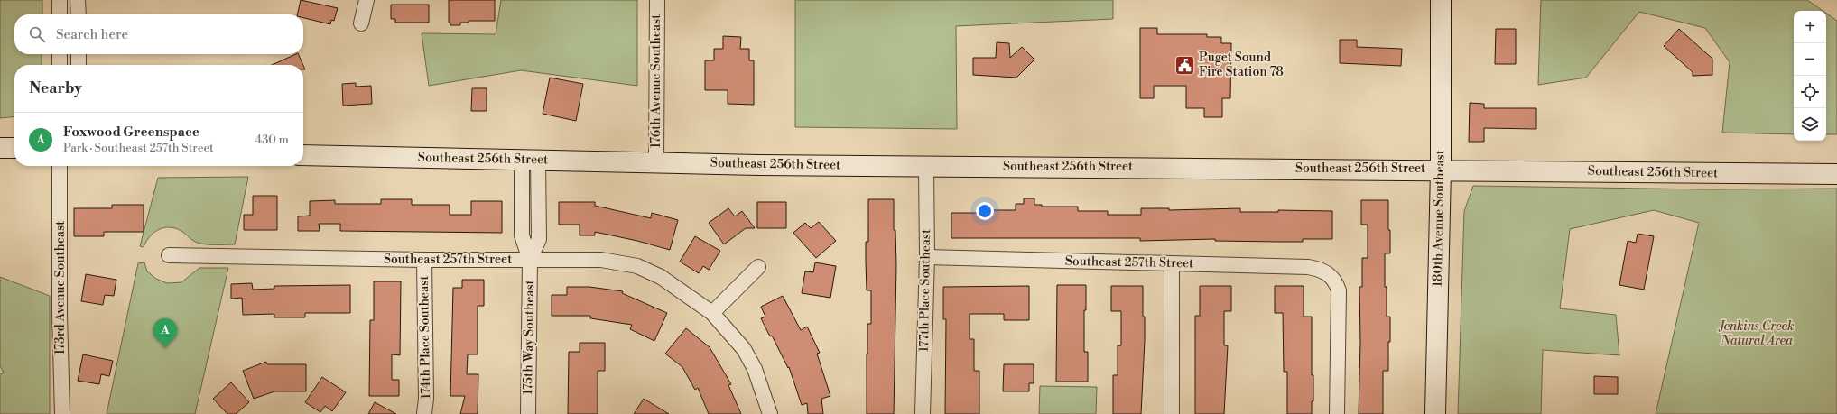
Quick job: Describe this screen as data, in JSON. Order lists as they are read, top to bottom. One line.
{"streets":{"main road":["Southeast 256th Street","180th Avenue Southeast"],"street":["176th Avenue Southeast","Southeast 257th Street","173rd Avenue Southeast","177th Place Southeast","174th Place Southeast","175th Way Southeast"]},"crossings":[["176th Avenue Southeast","Southeast 256th Street"],["Southeast 256th Street","180th Avenue Southeast"],["Southeast 256th Street","177th Place Southeast"],["Southeast 256th Street","175th Way Southeast"],["Southeast 257th Street","177th Place Southeast"],["Southeast 257th Street","174th Place Southeast"],["Southeast 257th Street","175th Way Southeast"]],"parks":["Jenkins Creek Natural Area"],"places":{"public building":["Puget Sound Fire Station 78"]},"page":{"map_buttons":["+","−"],"search":"Search here","heading":"Nearby","list":[{"mark":"A","name":"Foxwood Greenspace","note":"Park · Southeast 257th Street","value":"430 m"}],"pins":"A"}}
